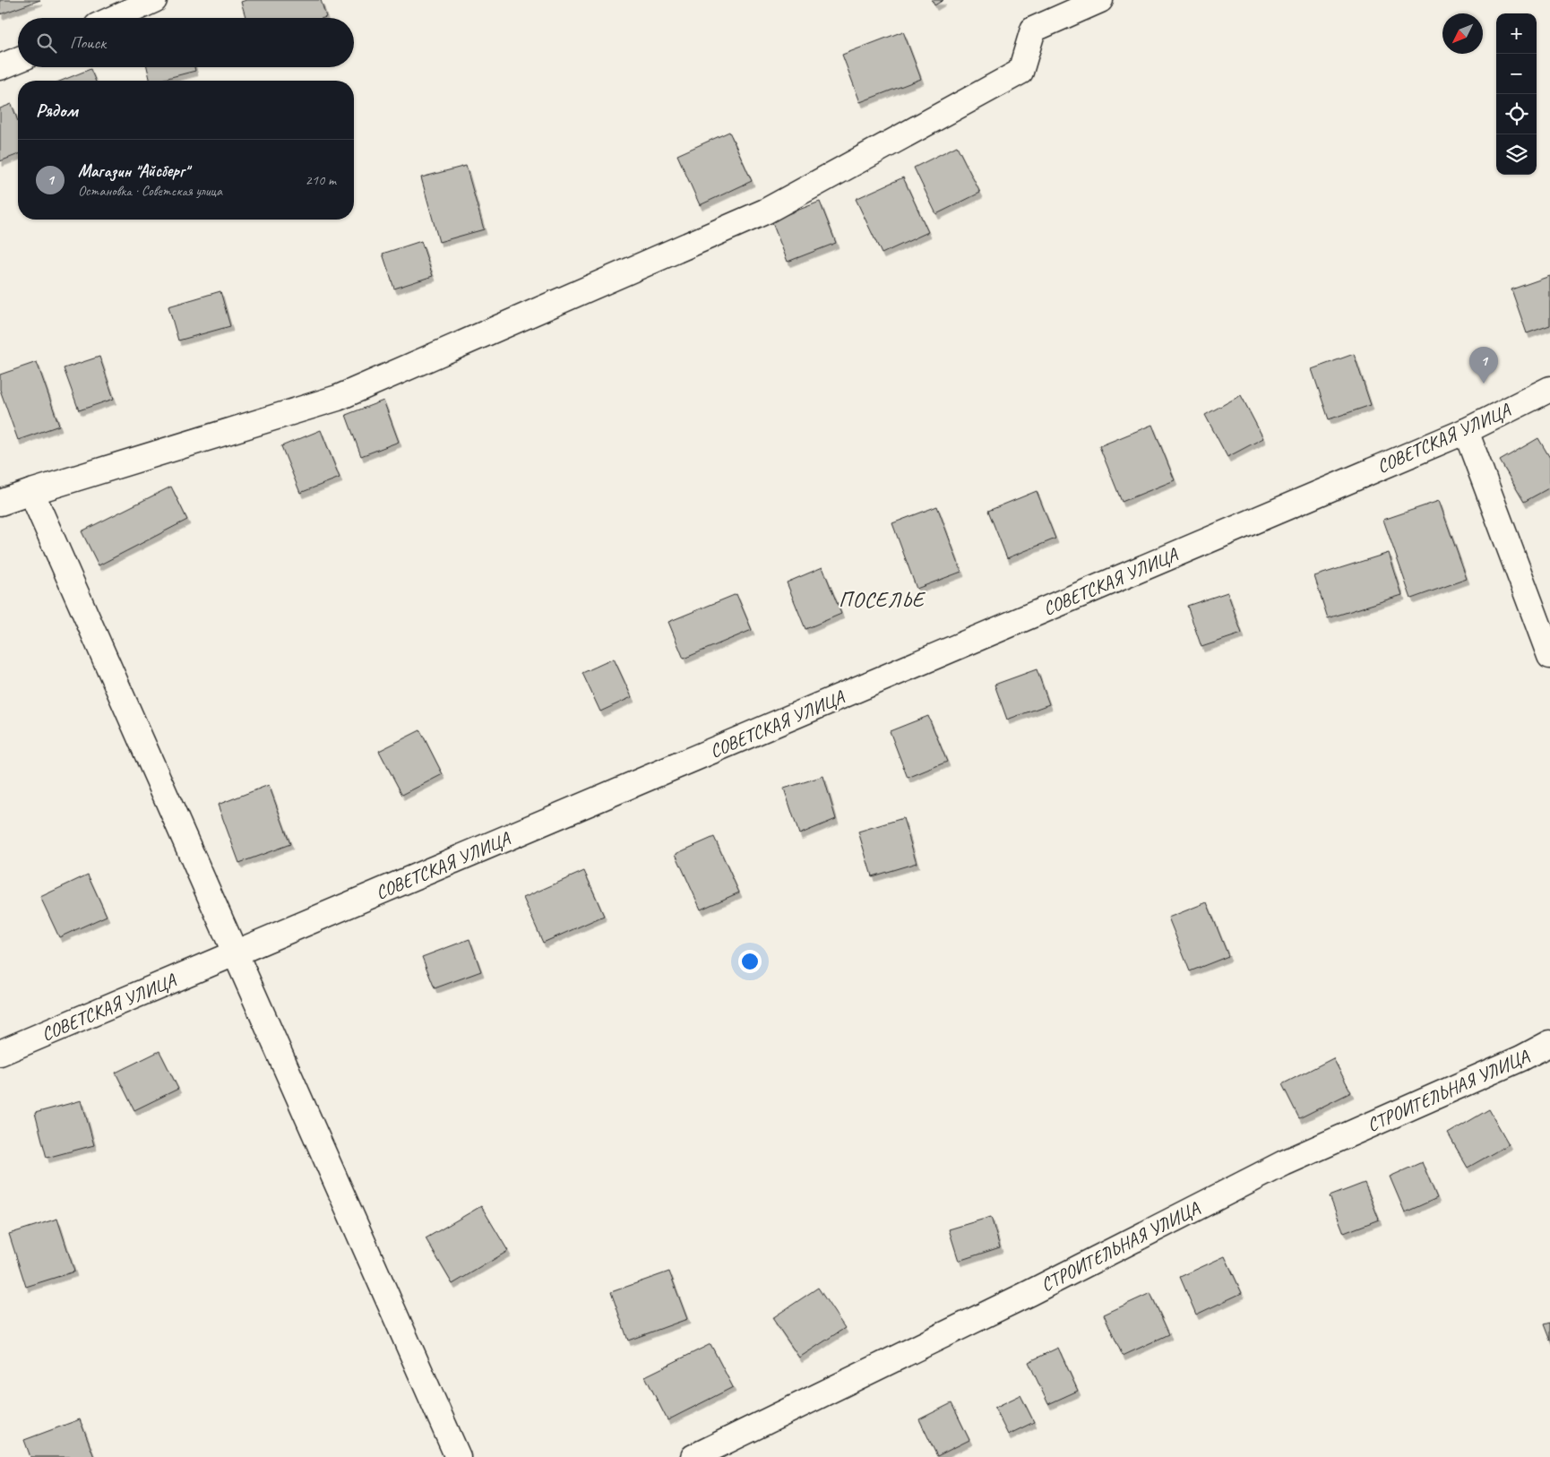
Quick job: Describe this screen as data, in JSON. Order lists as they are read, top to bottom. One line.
{"streets":{"street":["СОВЕТСКАЯ УЛИЦА","СТРОИТЕЛЬНАЯ УЛИЦА"]},"districts":["ПОСЕЛЬЕ"],"north":"bottom left","page":{"map_buttons":["+","−"],"search":"Поиск","heading":"Рядом","list":[{"mark":"1","name":"Магазин \"Айсберг\"","note":"Остановка · Советская улица","value":"210 m"}],"pins":"1"}}
